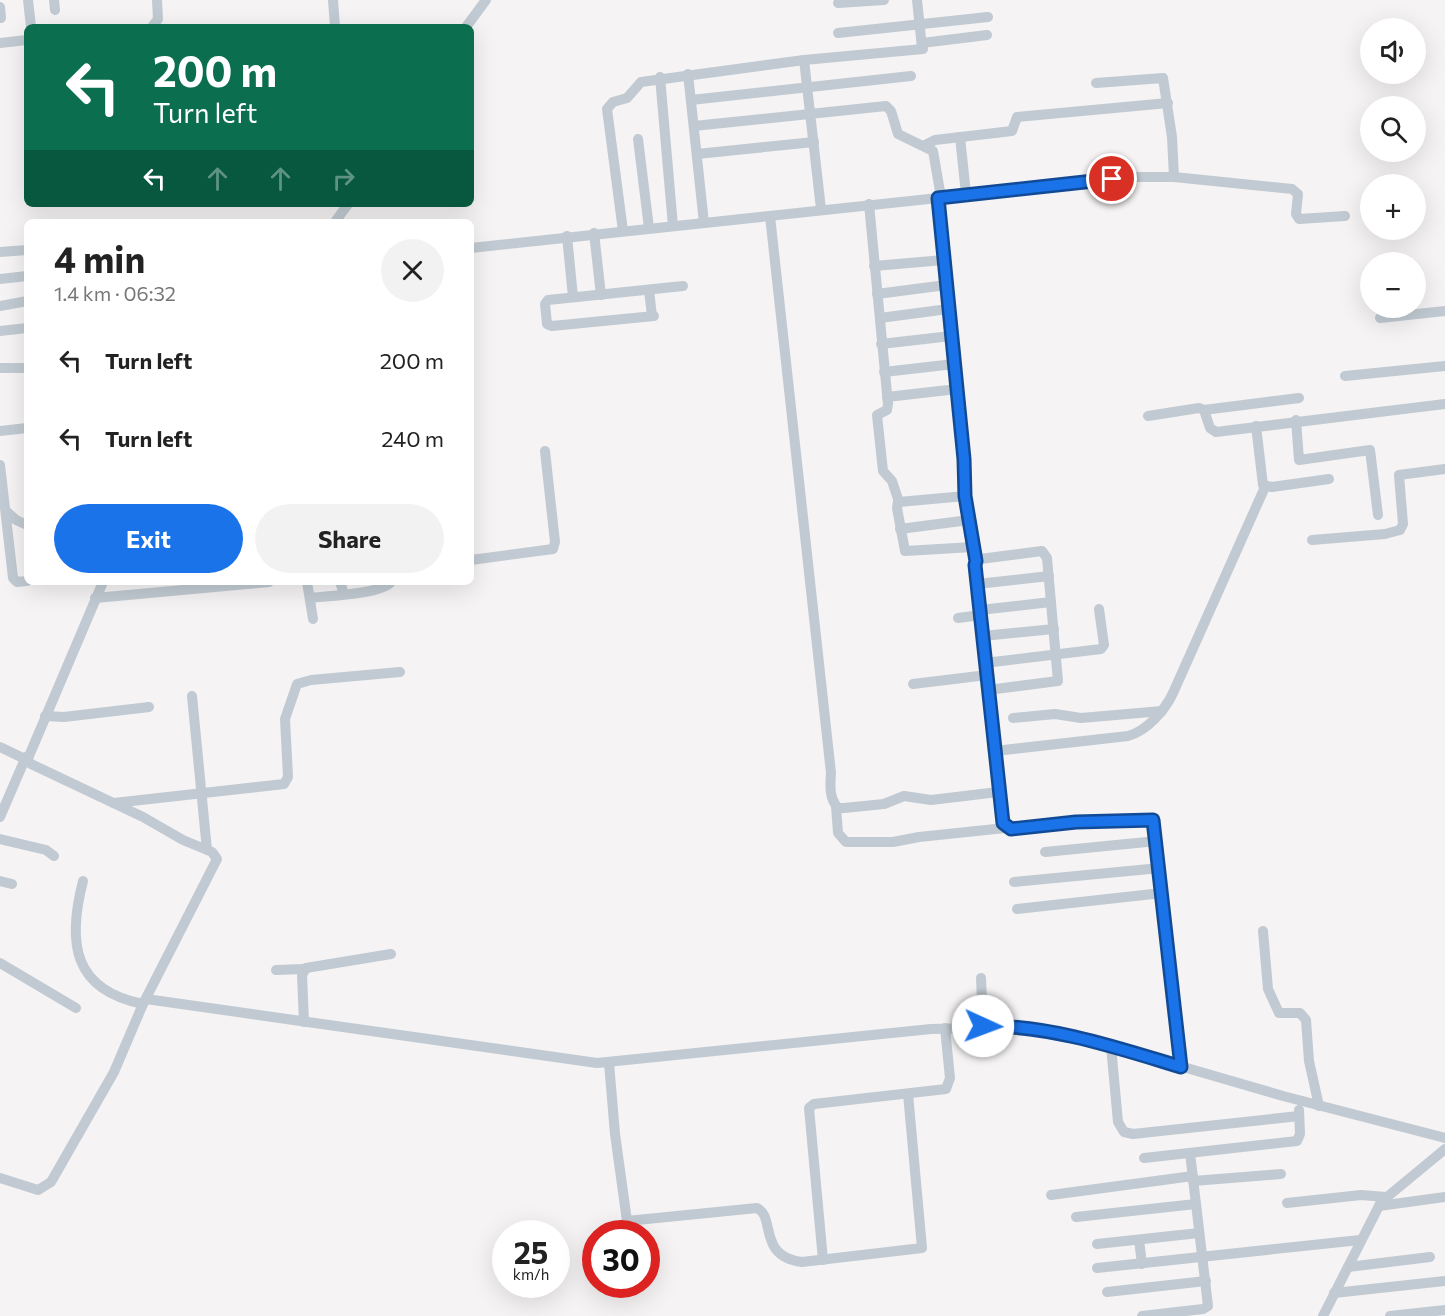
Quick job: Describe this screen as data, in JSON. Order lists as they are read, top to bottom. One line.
{"page":{"map_buttons":["+","−"],"turn":["200 m","Turn left"],"heading":["4 min","1.4 km · 06:32"],"list":[{"name":"Turn left","value":"200 m"},{"name":"Turn left","value":"240 m"}],"buttons":["Exit","Share"],"speed":"25 km/h","limit":"30"}}
